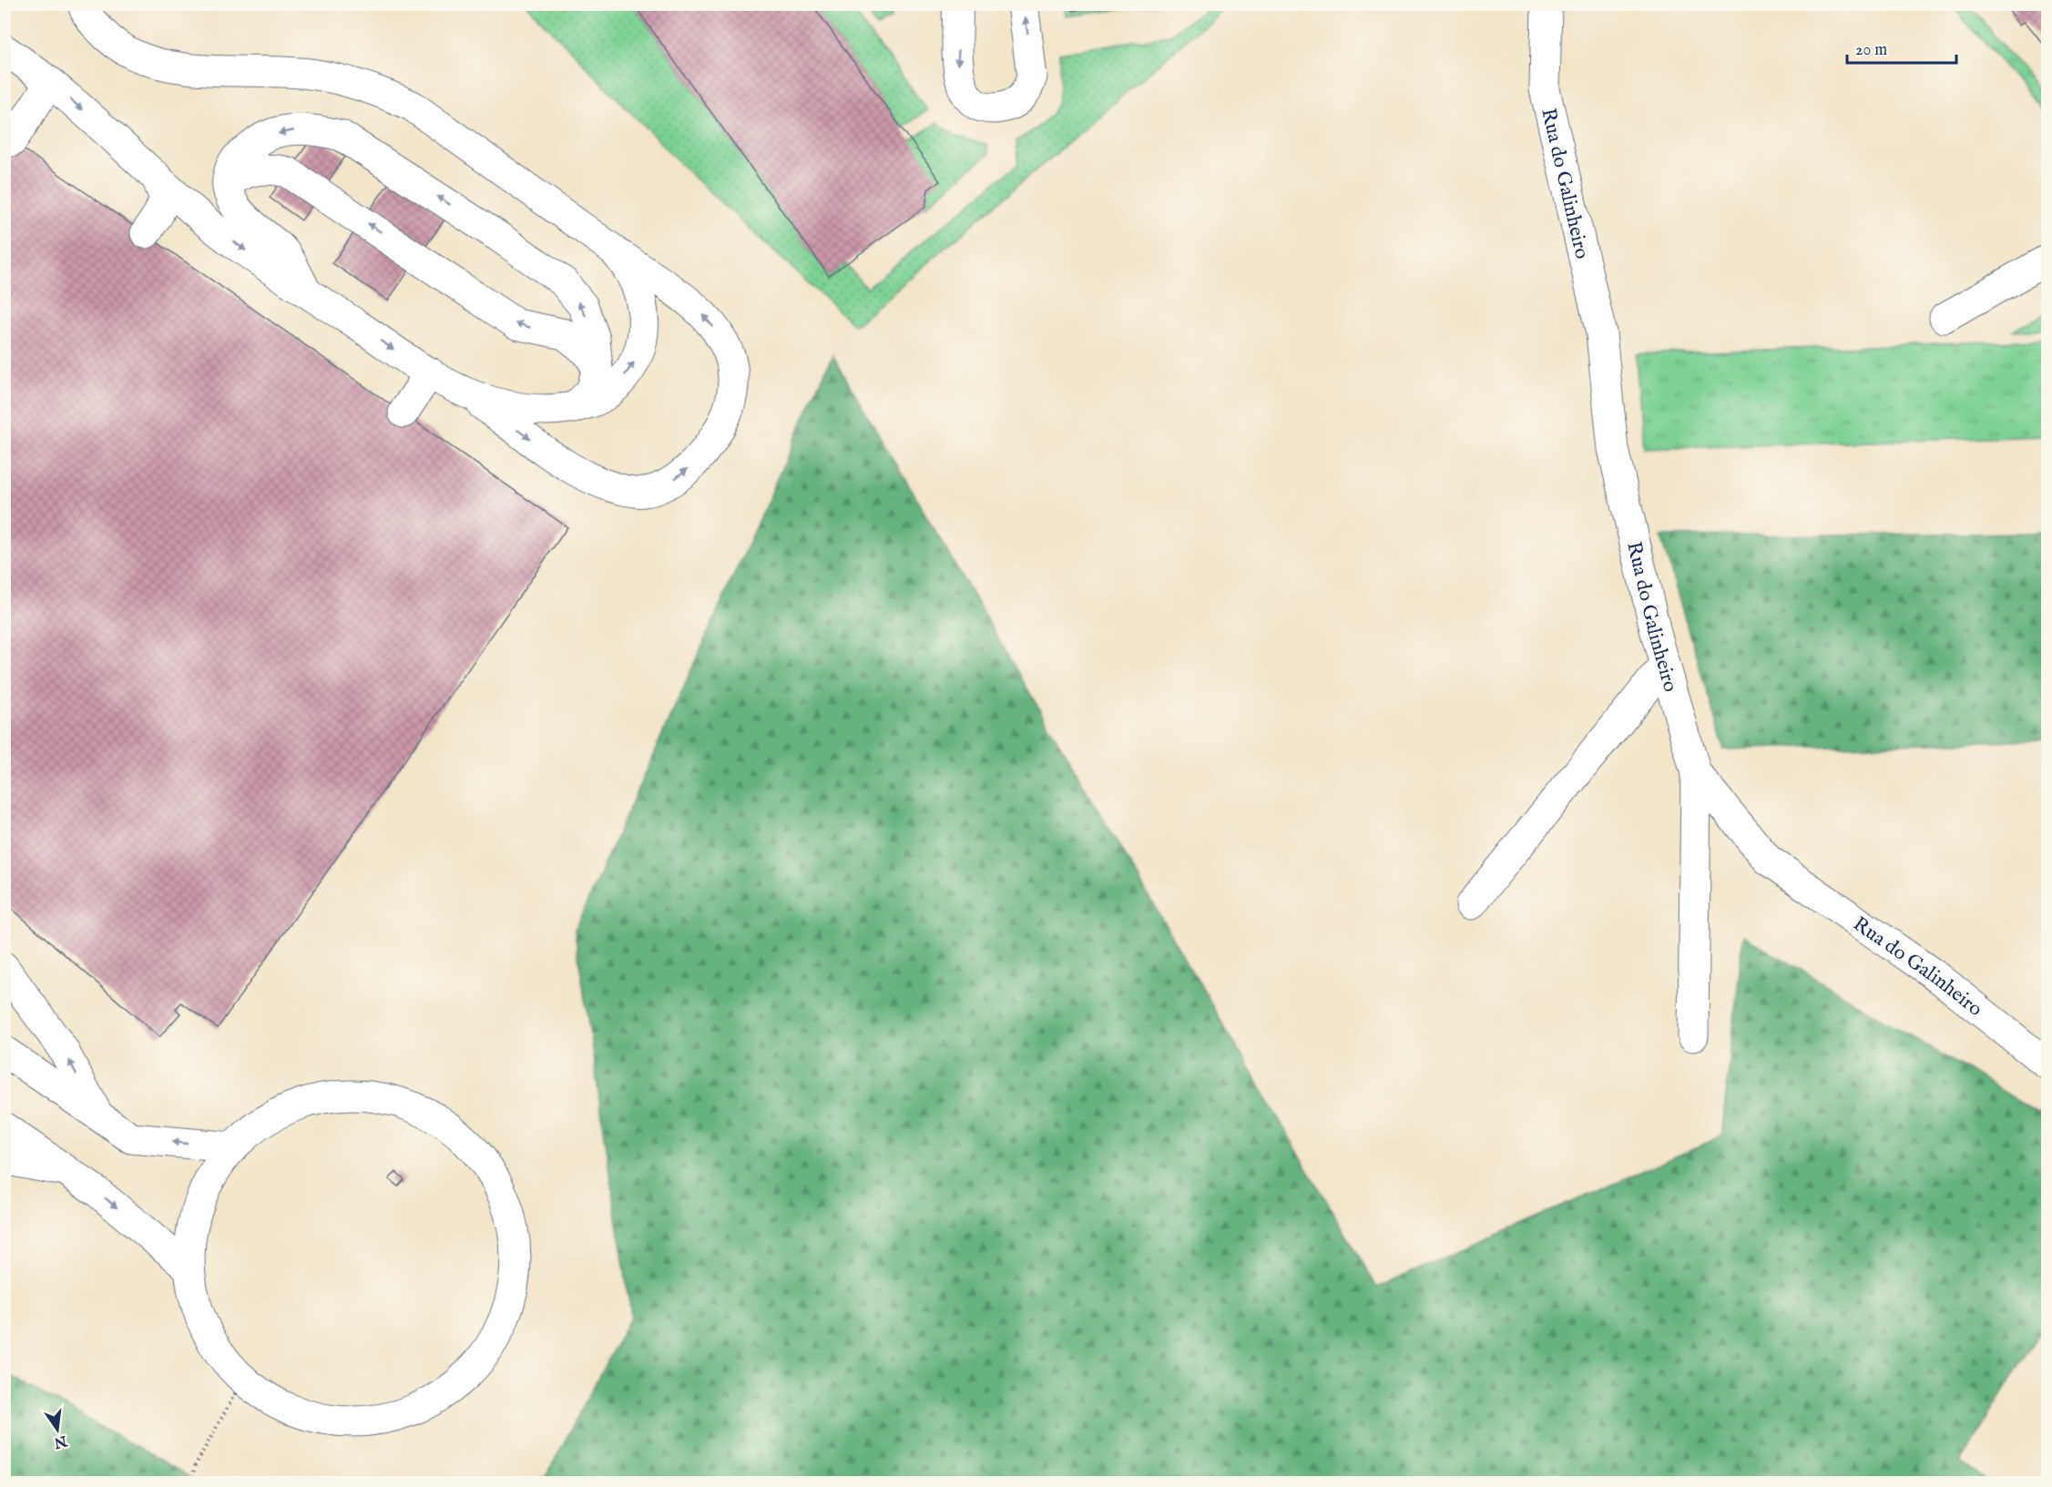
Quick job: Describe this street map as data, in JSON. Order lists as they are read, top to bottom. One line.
{"streets":{"street":["Rua do Galinheiro"]},"scale_bar":"20 m","north":"bottom"}
